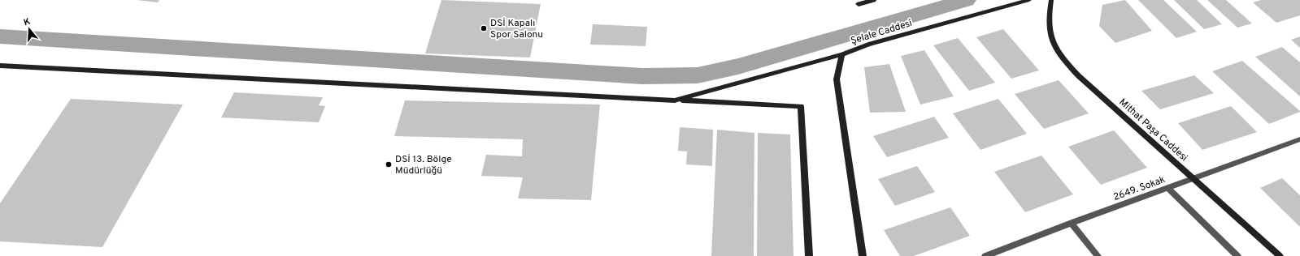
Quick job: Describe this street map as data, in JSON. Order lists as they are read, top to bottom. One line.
{"streets":{"street":["Şelale Caddesi","Mithat Paşa Caddesi","2649. Sokak"]},"crossings":[["Mithat Paşa Caddesi","2649. Sokak"]],"places":["DSİ Kapalı Spor Salonu","DSİ 13. Bölge Müdürlüğü"],"north":"top"}
